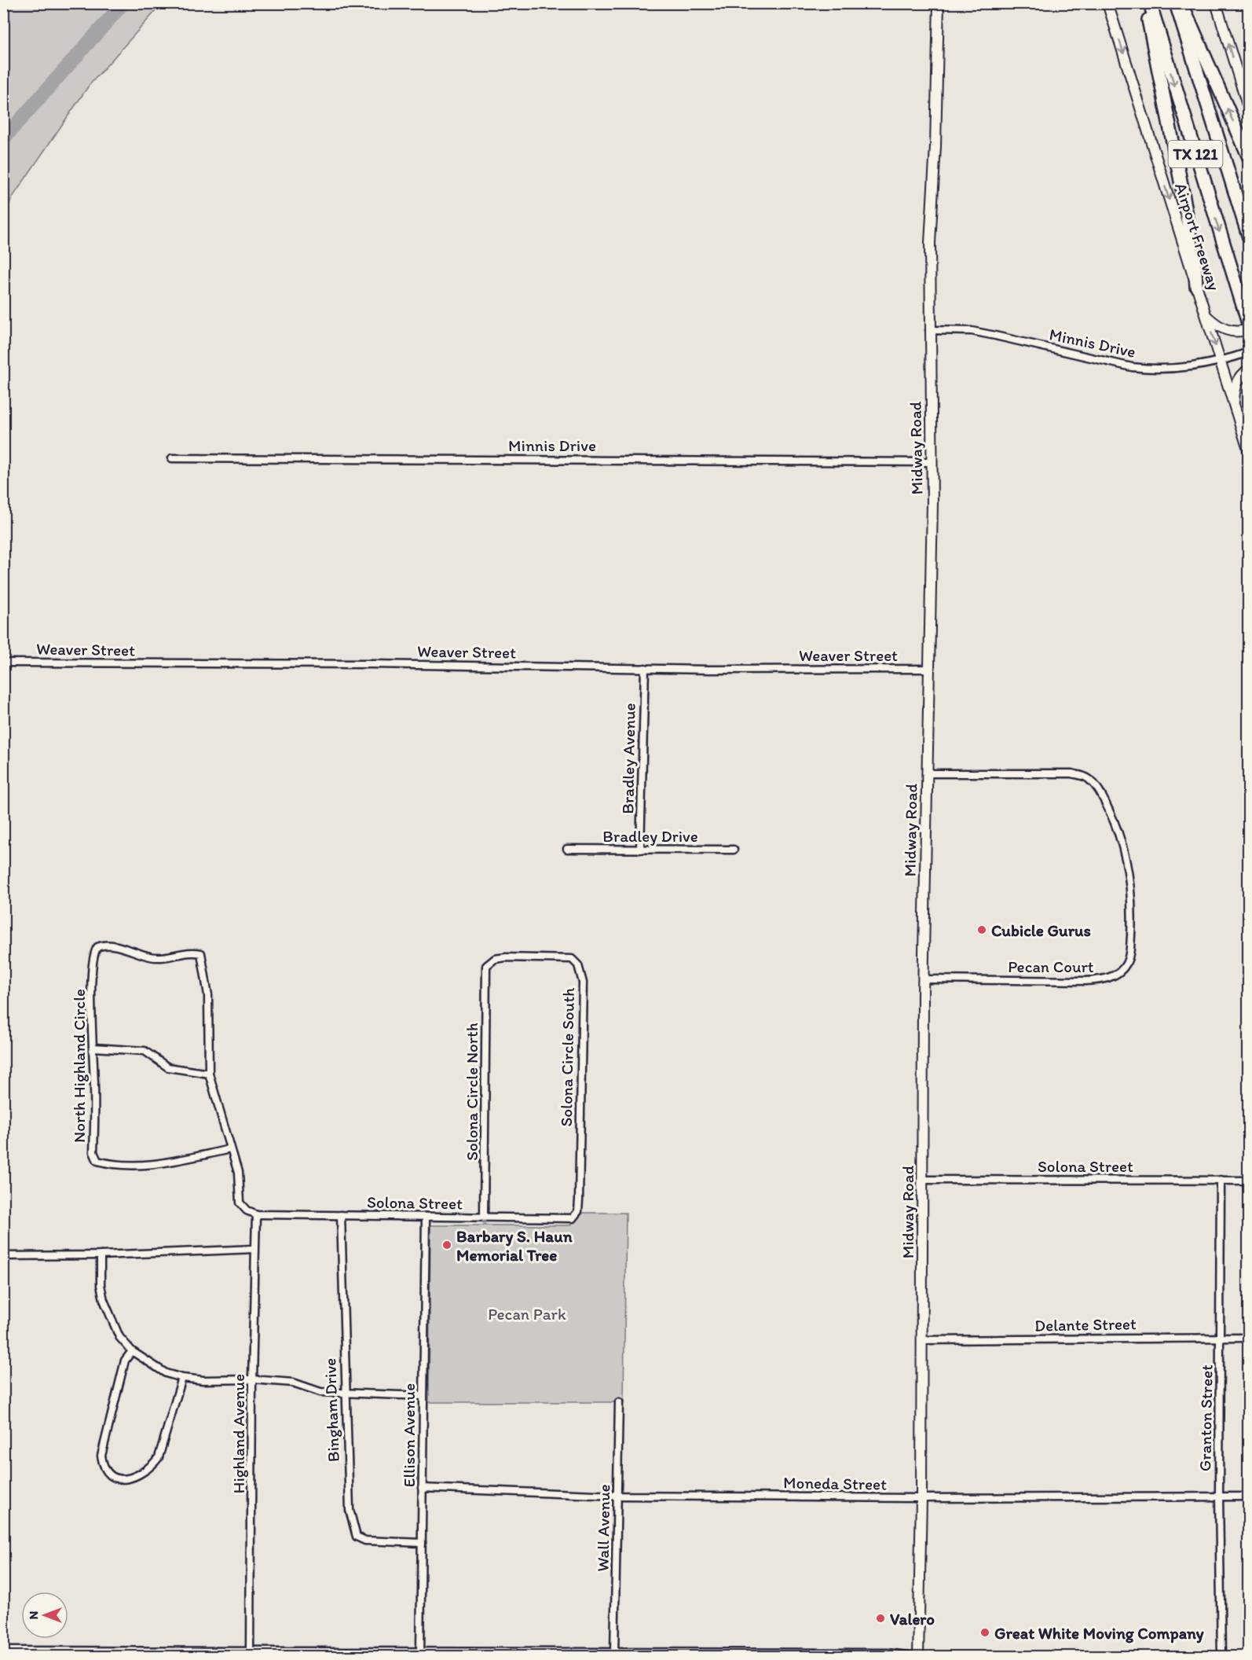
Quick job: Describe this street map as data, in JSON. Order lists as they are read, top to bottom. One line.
{"streets":{"highway":["TX 121","Airport Freeway"],"main road":["Midway Road"],"street":["Minnis Drive","Weaver Street","Bradley Avenue","Bradley Drive","Pecan Court","Solona Circle South","North Highland Circle","Solona Circle North","Solona Street","Delante Street","Bingham Drive","Granton Street","Highland Avenue","Ellison Avenue","Moneda Street","Wall Avenue"]},"crossings":[["Airport Freeway","Minnis Drive"],["Minnis Drive","Midway Road"],["Midway Road","Weaver Street"],["Midway Road","Pecan Court"],["Midway Road","Solona Street"],["Midway Road","Delante Street"],["Midway Road","Moneda Street"],["Weaver Street","Bradley Avenue"],["Bradley Avenue","Bradley Drive"],["Solona Circle South","Solona Circle North"],["Solona Circle South","Solona Street"],["Solona Circle North","Solona Street"],["Solona Street","Bingham Drive"],["Solona Street","Granton Street"],["Solona Street","Highland Avenue"],["Solona Street","Ellison Avenue"],["Delante Street","Granton Street"],["Bingham Drive","Ellison Avenue"],["Granton Street","Moneda Street"],["Ellison Avenue","Moneda Street"],["Moneda Street","Wall Avenue"]],"one_way":["Airport Freeway"],"parks":["Pecan Park"],"places":["Cubicle Gurus","Barbary S. Haun Memorial Tree","Valero","Great White Moving Company"],"north":"left"}
